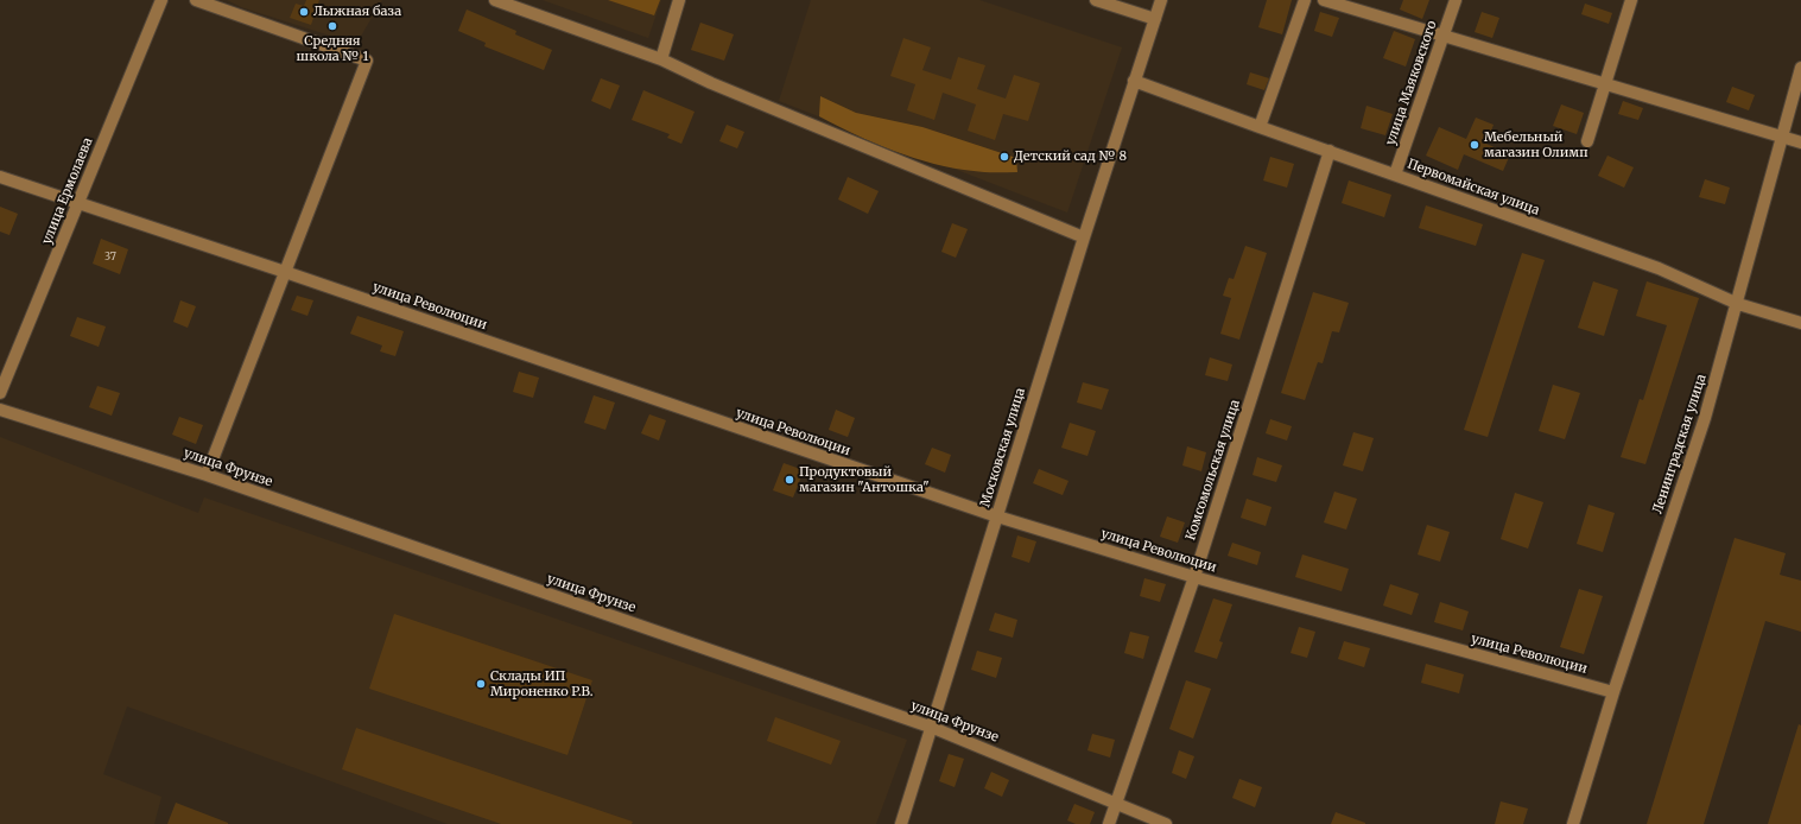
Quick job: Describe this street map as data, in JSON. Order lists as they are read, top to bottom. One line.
{"streets":{"street":["улица Маяковского","Первомайская улица","улица Ермолаева","улица Революции","Ленинградская улица","Московская улица","улица Фрунзе","Комсомольская улица"]},"crossings":[["улица Маяковского","Первомайская улица"],["Первомайская улица","Ленинградская улица"],["Первомайская улица","Московская улица"],["Первомайская улица","Комсомольская улица"],["улица Ермолаева","улица Революции"],["улица Революции","Ленинградская улица"],["улица Революции","Московская улица"],["улица Революции","Комсомольская улица"],["Московская улица","улица Фрунзе"],["улица Фрунзе","Комсомольская улица"]],"places":["Лыжная база","Средняя школа № 1","Мебельный магазин Олимп","Детский сад № 8","Продуктовый магазин \"Антошка\"","Склады ИП Мироненко Р.В."],"house_numbers":["37"]}
